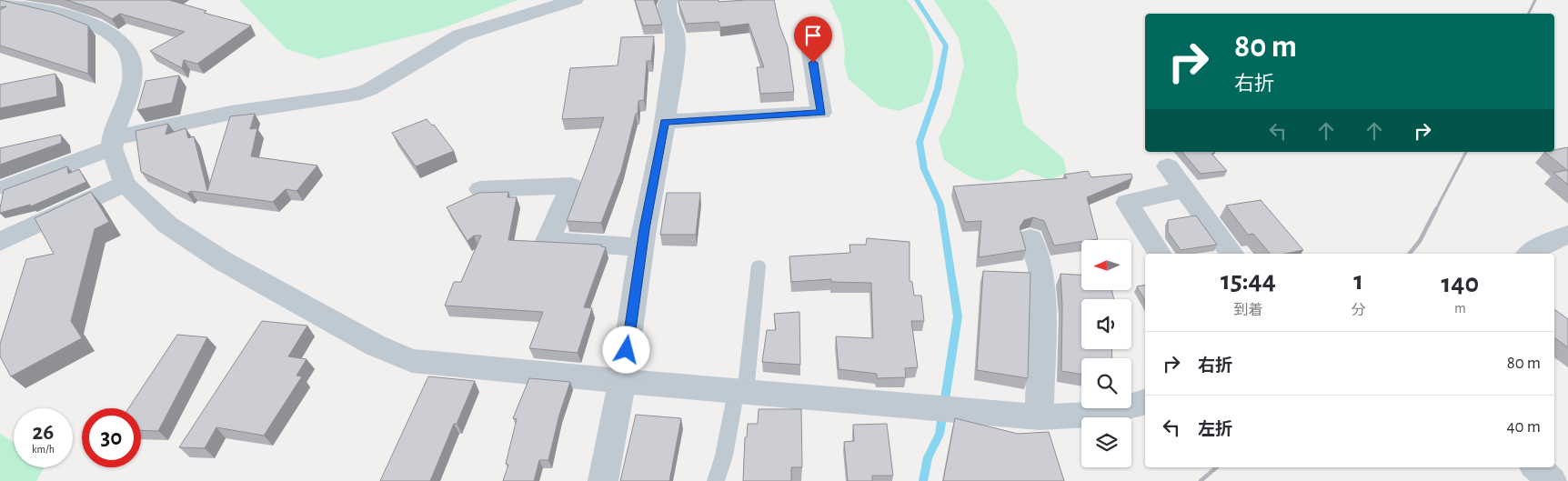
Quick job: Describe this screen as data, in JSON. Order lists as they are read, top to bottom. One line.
{"north":"left","page":{"turn":["80 m","右折"],"eta":["15:44","到着","1","分","140","m"],"list":[{"name":"右折","value":"80 m"},{"name":"左折","value":"40 m"}],"speed":"26 km/h","limit":"30"}}
